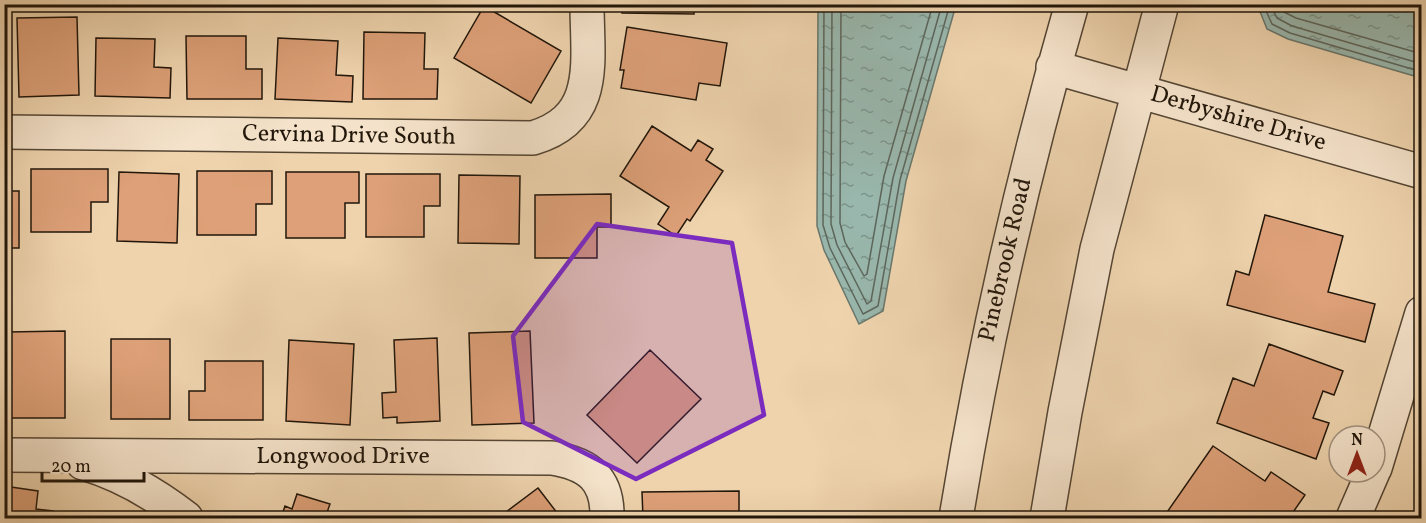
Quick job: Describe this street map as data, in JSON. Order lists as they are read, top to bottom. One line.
{"streets":{"street":["Derbyshire Drive","Cervina Drive South","Pinebrook Road","Longwood Drive"]},"crossings":[["Derbyshire Drive","Pinebrook Road"]],"scale_bar":"20 m","north":"top"}
